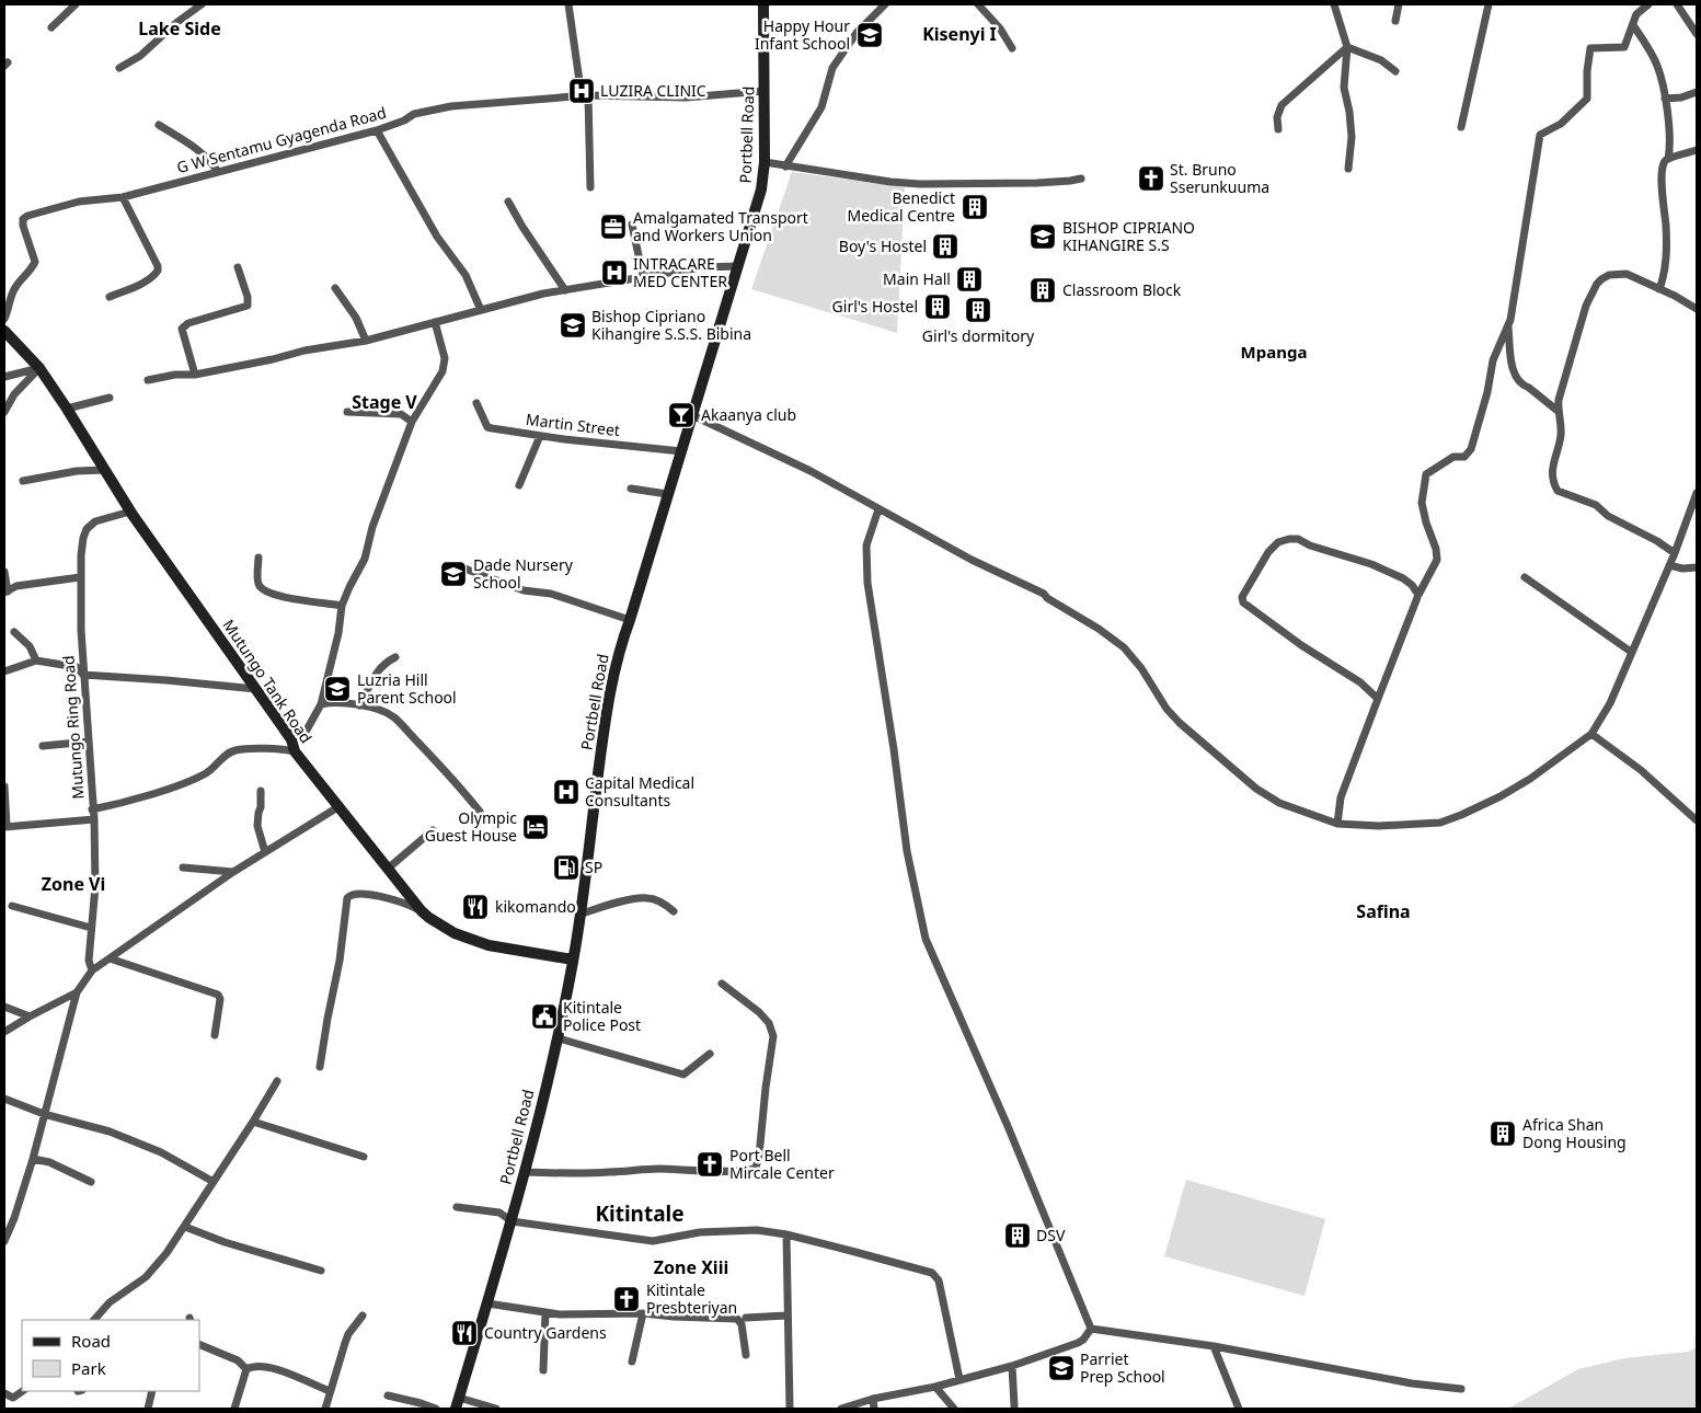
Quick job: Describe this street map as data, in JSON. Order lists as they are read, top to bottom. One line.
{"streets":{"main road":["Portbell Road","Mutungo Tank Road"],"street":["G W Sentamu Gyagenda Road","Martin Street","Mutungo Ring Road"]},"crossings":[["Portbell Road","G W Sentamu Gyagenda Road"],["Portbell Road","Martin Street"],["Portbell Road","Mutungo Tank Road"],["Mutungo Tank Road","Mutungo Ring Road"]],"districts":["Lake Side","Kisenyi I","Mpanga","Stage V","Zone Vi","Safina","Kitintale","Zone Xiii"],"places":{"school or university":["Happy Hour Infant School","BISHOP CIPRIANO KIHANGIRE S.S","Bishop Cipriano Kihangire S.S.S. Bibina","Dade Nursery School","Luzria Hill Parent School","Parriet Prep School"],"hospital":["LUZIRA CLINIC","INTRACARE MED CENTER","Capital Medical Consultants"],"church":["St. Bruno Sserunkuuma","Port Bell Mircale Center","Kitintale Presbteriyan"],"building":["Benedict Medical Centre","Boy's Hostel","Main Hall","Classroom Block","Girl's Hostel","Girl's dormitory","Africa Shan Dong Housing","DSV"],"office":["Amalgamated Transport and Workers Union"],"bar":["Akaanya club"],"hotel":["Olympic Guest House"],"fuel station":["SP"],"restaurant":["kikomando","Country Gardens"],"public building":["Kitintale Police Post"]},"legend":["Road","Park"]}
